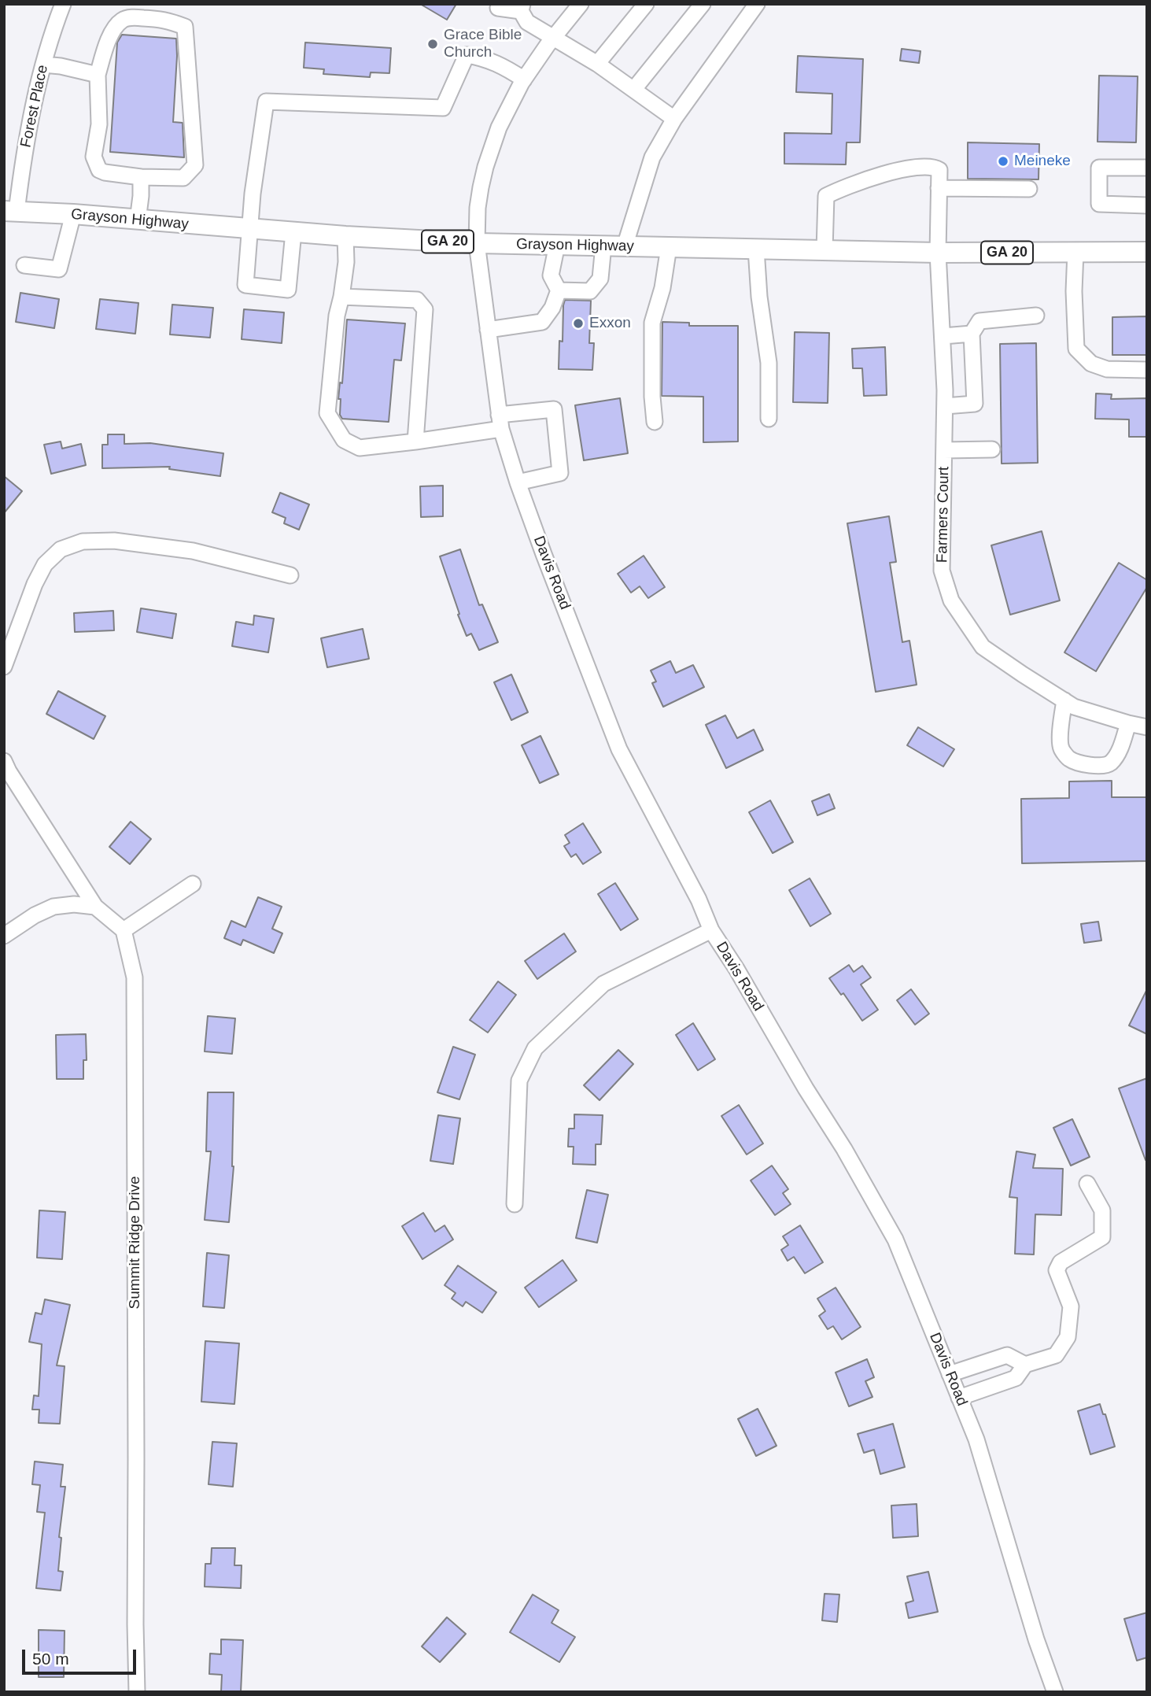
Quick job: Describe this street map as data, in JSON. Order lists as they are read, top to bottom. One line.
{"streets":{"main road":["Grayson Highway","GA 20"],"street":["Forest Place","Farmers Court","Davis Road","Summit Ridge Drive"]},"crossings":[["Forest Place","Grayson Highway"],["Grayson Highway","Farmers Court"],["Grayson Highway","Davis Road"]],"places":["Grace Bible Church","Meineke","Exxon"],"scale_bar":"50 m"}
